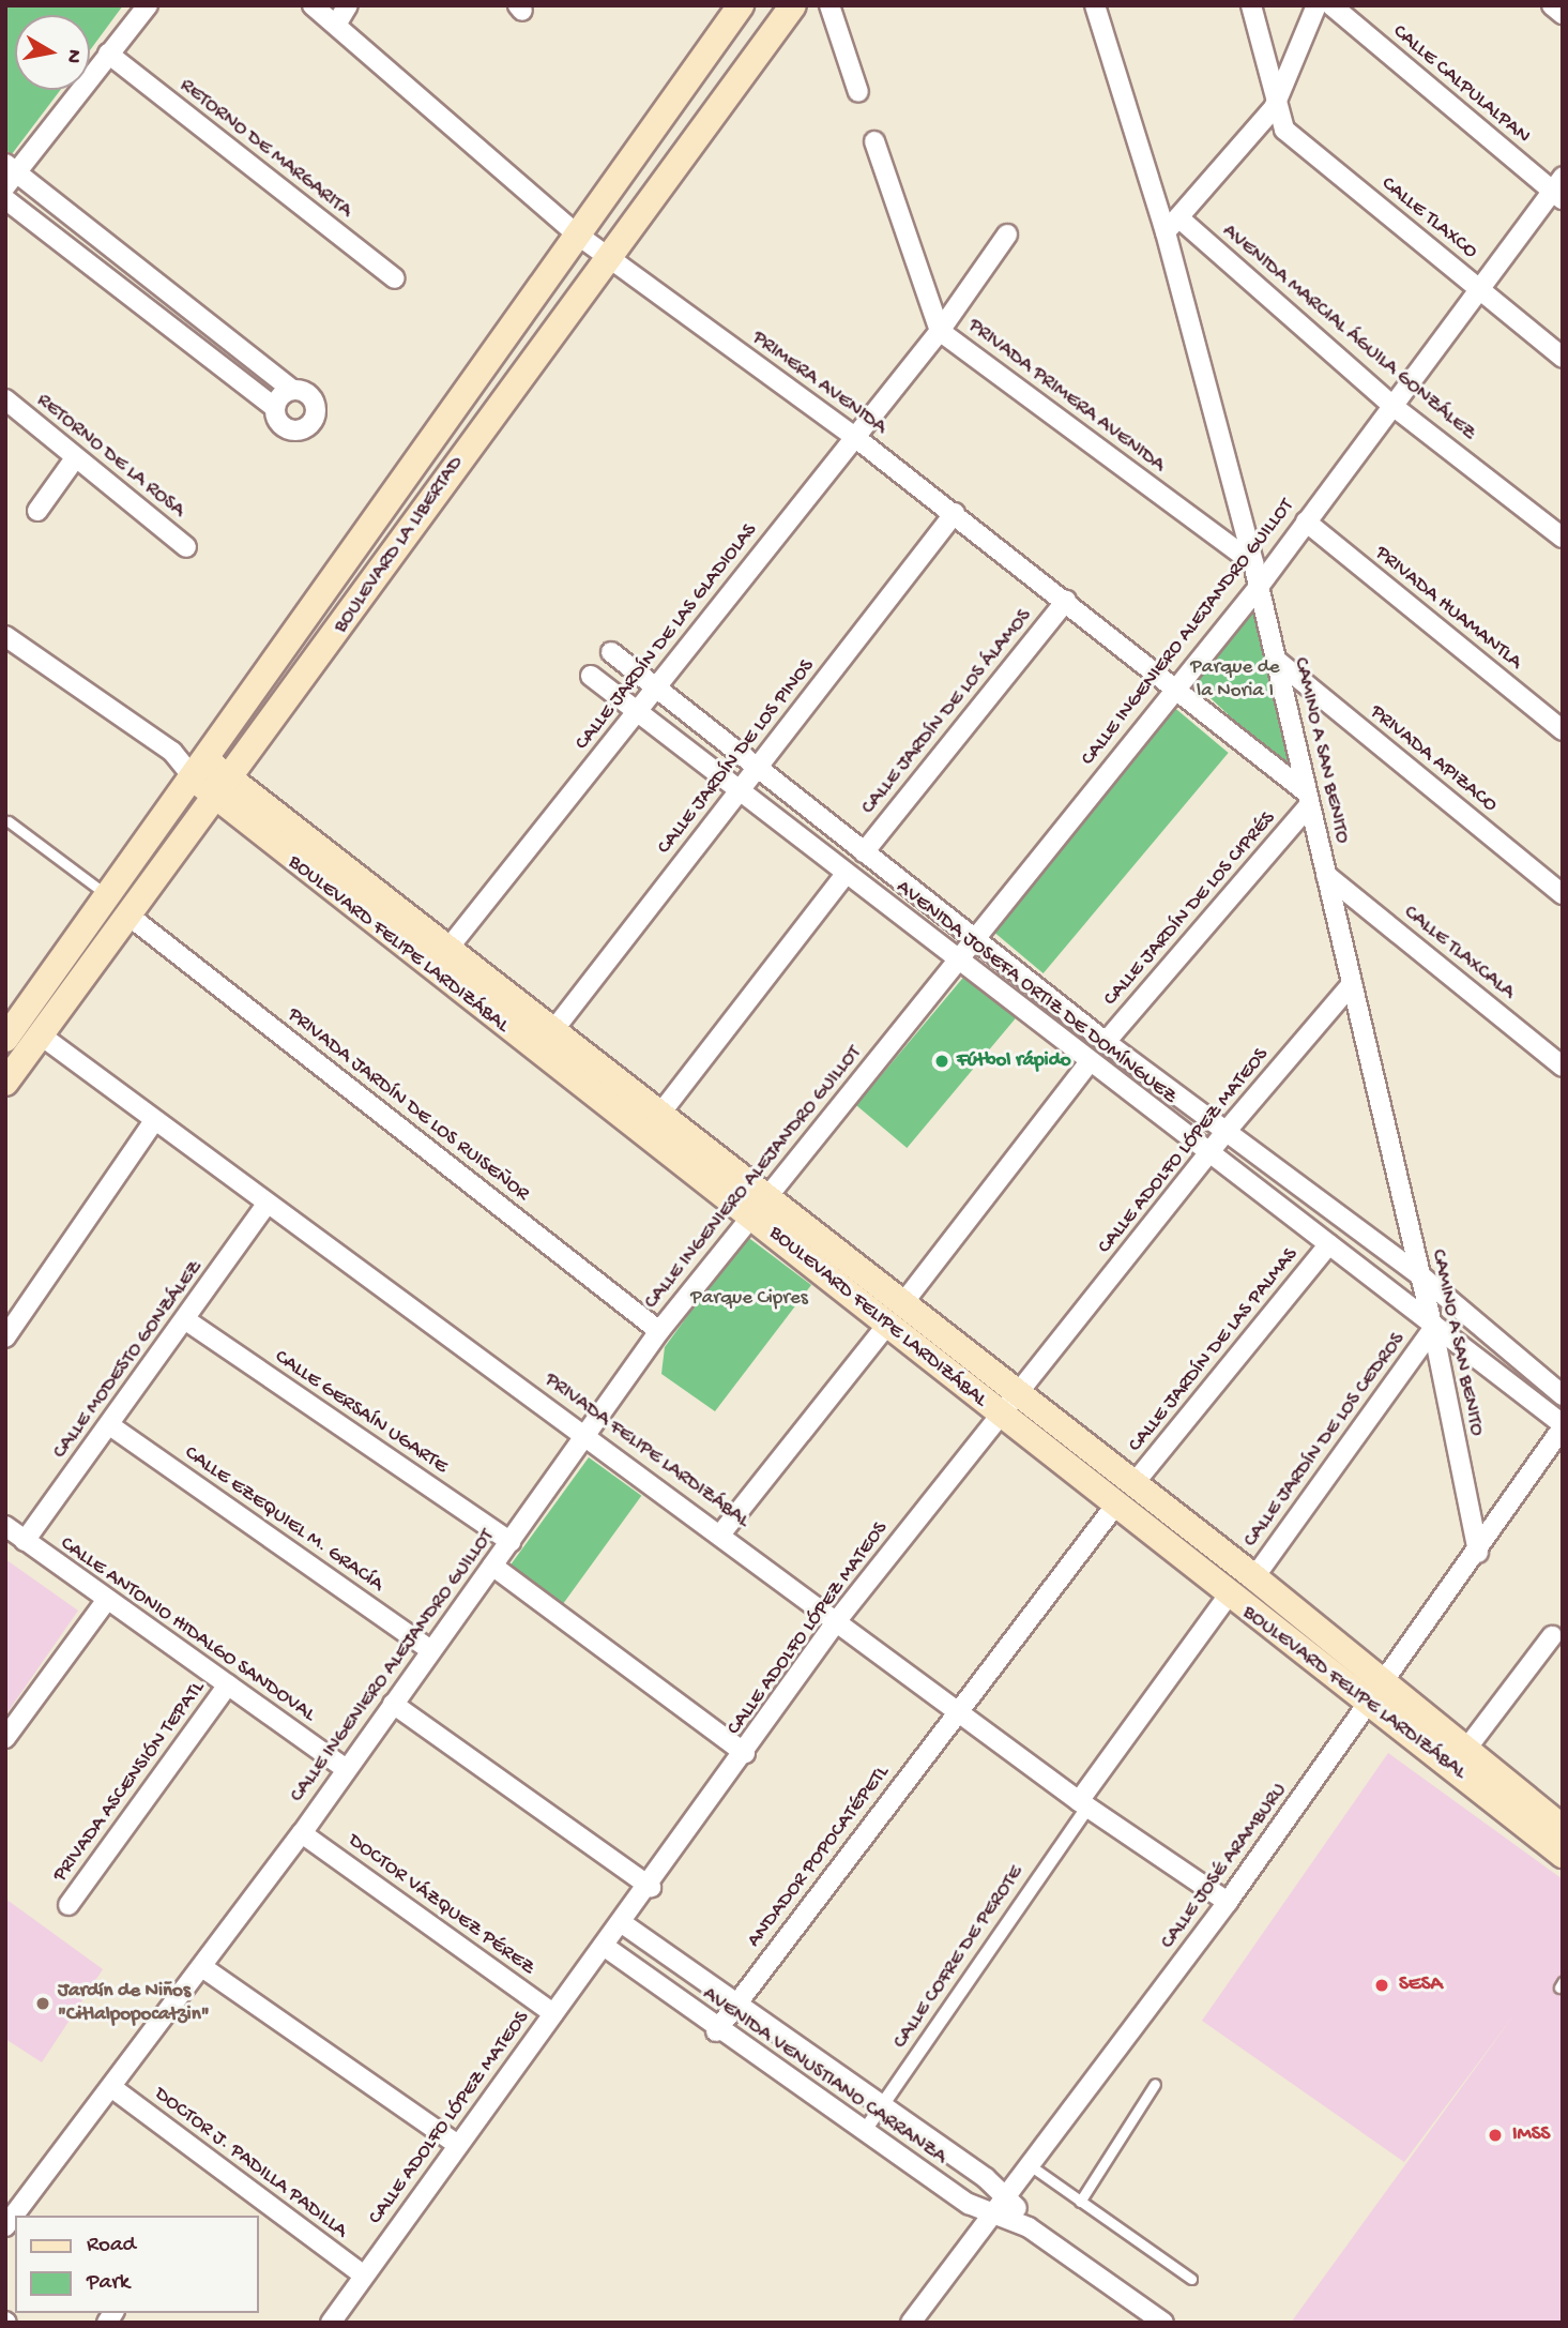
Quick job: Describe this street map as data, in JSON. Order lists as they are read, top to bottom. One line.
{"streets":{"main road":["BOULEVARD LA LIBERTAD","BOULEVARD FELIPE LARDIZÁBAL"],"street":["CALLE CALPULALPAN","RETORNO DE MARGARITA","CALLE TLAXCO","AVENIDA MARCIAL ÁGUILA GONZÁLEZ","PRIMERA AVENIDA","PRIVADA PRIMERA AVENIDA","RETORNO DE LA ROSA","PRIVADA HUAMANTLA","CALLE INGENIERO ALEJANDRO GUILLOT","CALLE JARDÍN DE LAS GLADIOLAS","CALLE JARDÍN DE LOS ÁLAMOS","CAMINO A SAN BENITO","CALLE JARDÍN DE LOS PINOS","PRIVADA APIZACO","CALLE JARDÍN DE LOS CIPRÉS","CALLE TLAXCALA","AVENIDA JOSEFA ORTIZ DE DOMÍNGUEZ","PRIVADA JARDÍN DE LOS RUISEÑOR","CALLE ADOLFO LÓPEZ MATEOS","CALLE JARDÍN DE LAS PALMAS","CALLE MODESTO GONZÁLEZ","CALLE GERSAÍN UGARTE","CALLE JARDÍN DE LOS CEDROS","PRIVADA FELIPE LARDIZÁBAL","CALLE EZEQUIEL M. GRACÍA","CALLE ANTONIO HIDALGO SANDOVAL","PRIVADA ASCENSIÓN TEPATL","ANDADOR POPOCATÉPETL","CALLE JOSÉ ARAMBURU","DOCTOR VÁZQUEZ PÉREZ","CALLE COFRE DE PEROTE","AVENIDA VENUSTIANO CARRANZA","DOCTOR J. PADILLA PADILLA"]},"crossings":[["CALLE CALPULALPAN","CALLE INGENIERO ALEJANDRO GUILLOT"],["CALLE TLAXCO","CALLE INGENIERO ALEJANDRO GUILLOT"],["AVENIDA MARCIAL ÁGUILA GONZÁLEZ","CALLE INGENIERO ALEJANDRO GUILLOT"],["PRIMERA AVENIDA","BOULEVARD LA LIBERTAD"],["PRIMERA AVENIDA","CALLE INGENIERO ALEJANDRO GUILLOT"],["PRIMERA AVENIDA","CALLE JARDÍN DE LAS GLADIOLAS"],["PRIMERA AVENIDA","CALLE JARDÍN DE LOS ÁLAMOS"],["PRIMERA AVENIDA","CAMINO A SAN BENITO"],["PRIMERA AVENIDA","CALLE JARDÍN DE LOS PINOS"],["PRIMERA AVENIDA","CALLE JARDÍN DE LOS CIPRÉS"],["PRIVADA PRIMERA AVENIDA","CALLE JARDÍN DE LAS GLADIOLAS"],["PRIVADA PRIMERA AVENIDA","CAMINO A SAN BENITO"],["BOULEVARD LA LIBERTAD","BOULEVARD FELIPE LARDIZÁBAL"],["BOULEVARD LA LIBERTAD","PRIVADA JARDÍN DE LOS RUISEÑOR"],["BOULEVARD LA LIBERTAD","PRIVADA FELIPE LARDIZÁBAL"],["PRIVADA HUAMANTLA","CALLE INGENIERO ALEJANDRO GUILLOT"],["CALLE INGENIERO ALEJANDRO GUILLOT","CAMINO A SAN BENITO"],["CALLE INGENIERO ALEJANDRO GUILLOT","BOULEVARD FELIPE LARDIZÁBAL"],["CALLE INGENIERO ALEJANDRO GUILLOT","AVENIDA JOSEFA ORTIZ DE DOMÍNGUEZ"],["CALLE INGENIERO ALEJANDRO GUILLOT","PRIVADA JARDÍN DE LOS RUISEÑOR"],["CALLE INGENIERO ALEJANDRO GUILLOT","CALLE GERSAÍN UGARTE"],["CALLE INGENIERO ALEJANDRO GUILLOT","PRIVADA FELIPE LARDIZÁBAL"],["CALLE INGENIERO ALEJANDRO GUILLOT","CALLE EZEQUIEL M. GRACÍA"],["CALLE INGENIERO ALEJANDRO GUILLOT","CALLE ANTONIO HIDALGO SANDOVAL"],["CALLE INGENIERO ALEJANDRO GUILLOT","DOCTOR VÁZQUEZ PÉREZ"],["CALLE INGENIERO ALEJANDRO GUILLOT","DOCTOR J. PADILLA PADILLA"],["CALLE JARDÍN DE LAS GLADIOLAS","BOULEVARD FELIPE LARDIZÁBAL"],["CALLE JARDÍN DE LAS GLADIOLAS","AVENIDA JOSEFA ORTIZ DE DOMÍNGUEZ"],["CALLE JARDÍN DE LOS ÁLAMOS","AVENIDA JOSEFA ORTIZ DE DOMÍNGUEZ"],["CAMINO A SAN BENITO","PRIVADA APIZACO"],["CAMINO A SAN BENITO","CALLE JARDÍN DE LOS CIPRÉS"],["CAMINO A SAN BENITO","CALLE TLAXCALA"],["CAMINO A SAN BENITO","AVENIDA JOSEFA ORTIZ DE DOMÍNGUEZ"],["CAMINO A SAN BENITO","CALLE ADOLFO LÓPEZ MATEOS"],["CAMINO A SAN BENITO","CALLE JARDÍN DE LOS CEDROS"],["CAMINO A SAN BENITO","CALLE JOSÉ ARAMBURU"],["CALLE JARDÍN DE LOS PINOS","BOULEVARD FELIPE LARDIZÁBAL"],["CALLE JARDÍN DE LOS PINOS","AVENIDA JOSEFA ORTIZ DE DOMÍNGUEZ"],["CALLE JARDÍN DE LOS CIPRÉS","AVENIDA JOSEFA ORTIZ DE DOMÍNGUEZ"],["BOULEVARD FELIPE LARDIZÁBAL","CALLE ADOLFO LÓPEZ MATEOS"],["BOULEVARD FELIPE LARDIZÁBAL","CALLE JARDÍN DE LAS PALMAS"],["BOULEVARD FELIPE LARDIZÁBAL","CALLE JARDÍN DE LOS CEDROS"],["BOULEVARD FELIPE LARDIZÁBAL","CALLE JOSÉ ARAMBURU"],["AVENIDA JOSEFA ORTIZ DE DOMÍNGUEZ","CALLE ADOLFO LÓPEZ MATEOS"],["AVENIDA JOSEFA ORTIZ DE DOMÍNGUEZ","CALLE JARDÍN DE LAS PALMAS"],["AVENIDA JOSEFA ORTIZ DE DOMÍNGUEZ","CALLE JARDÍN DE LOS CEDROS"],["AVENIDA JOSEFA ORTIZ DE DOMÍNGUEZ","CALLE JOSÉ ARAMBURU"],["CALLE ADOLFO LÓPEZ MATEOS","PRIVADA FELIPE LARDIZÁBAL"],["CALLE ADOLFO LÓPEZ MATEOS","DOCTOR VÁZQUEZ PÉREZ"],["CALLE ADOLFO LÓPEZ MATEOS","AVENIDA VENUSTIANO CARRANZA"],["CALLE ADOLFO LÓPEZ MATEOS","DOCTOR J. PADILLA PADILLA"],["CALLE MODESTO GONZÁLEZ","CALLE GERSAÍN UGARTE"],["CALLE MODESTO GONZÁLEZ","PRIVADA FELIPE LARDIZÁBAL"],["CALLE MODESTO GONZÁLEZ","CALLE EZEQUIEL M. GRACÍA"],["CALLE MODESTO GONZÁLEZ","CALLE ANTONIO HIDALGO SANDOVAL"],["PRIVADA FELIPE LARDIZÁBAL","ANDADOR POPOCATÉPETL"],["PRIVADA FELIPE LARDIZÁBAL","CALLE JOSÉ ARAMBURU"],["PRIVADA FELIPE LARDIZÁBAL","CALLE COFRE DE PEROTE"],["CALLE ANTONIO HIDALGO SANDOVAL","PRIVADA ASCENSIÓN TEPATL"],["ANDADOR POPOCATÉPETL","AVENIDA VENUSTIANO CARRANZA"],["CALLE JOSÉ ARAMBURU","AVENIDA VENUSTIANO CARRANZA"],["CALLE COFRE DE PEROTE","AVENIDA VENUSTIANO CARRANZA"]],"parks":["Parque de la Noria I","Parque Cipres"],"places":["Fútbol rápido","SESA","Jardín de Niños \"Citlalpopocatzin\"","IMSS"],"legend":["Road","Park"],"north":"right"}
